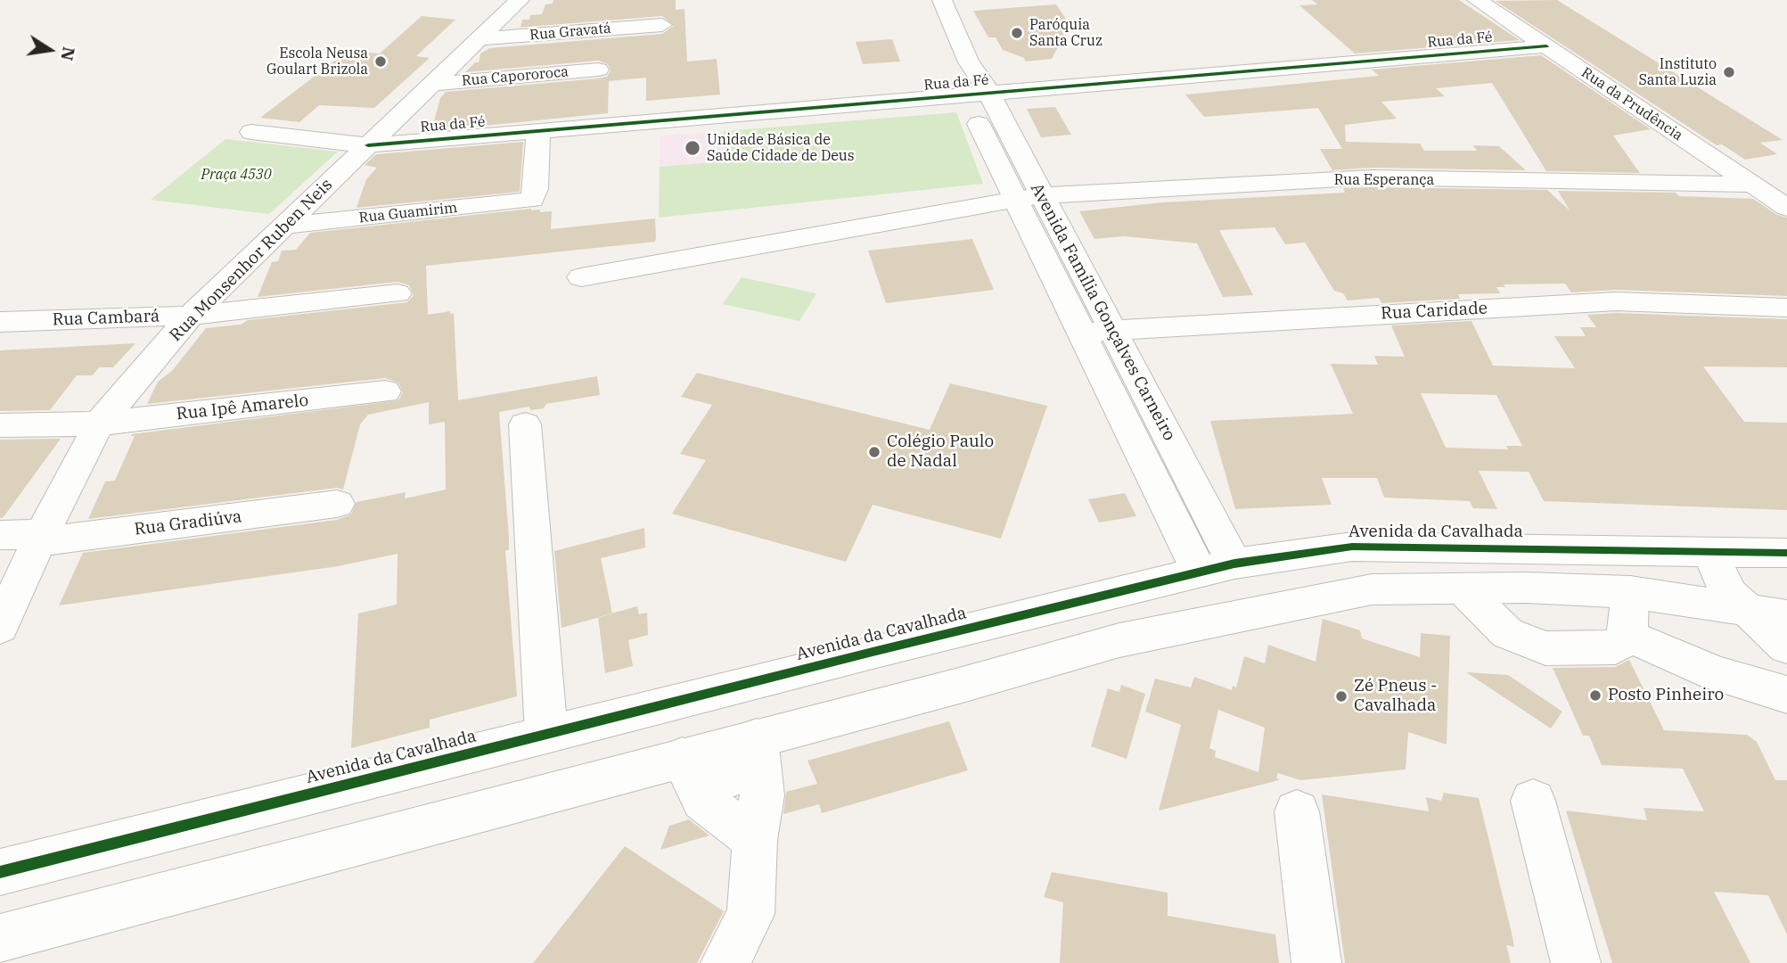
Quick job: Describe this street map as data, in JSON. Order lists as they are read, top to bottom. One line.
{"streets":{"street":["Rua Gravatá","Rua da Fé","Rua Capororoca","Rua da Prudência","Rua Esperança","Rua Guamirim","Rua Monsenhor Ruben Neis","Rua Caridade","Avenida Família Gonçalves Carneiro","Rua Cambará","Rua Ipê Amarelo","Rua Gradiúva","Avenida da Cavalhada"]},"crossings":[["Rua Gravatá","Rua Monsenhor Ruben Neis"],["Rua da Fé","Rua da Prudência"],["Rua da Fé","Rua Guamirim"],["Rua da Fé","Rua Monsenhor Ruben Neis"],["Rua da Fé","Avenida Família Gonçalves Carneiro"],["Rua Capororoca","Rua Monsenhor Ruben Neis"],["Rua da Prudência","Rua Esperança"],["Rua Esperança","Avenida Família Gonçalves Carneiro"],["Rua Guamirim","Rua Monsenhor Ruben Neis"],["Rua Monsenhor Ruben Neis","Rua Cambará"],["Rua Monsenhor Ruben Neis","Rua Ipê Amarelo"],["Rua Monsenhor Ruben Neis","Rua Gradiúva"],["Rua Caridade","Avenida Família Gonçalves Carneiro"],["Avenida Família Gonçalves Carneiro","Avenida da Cavalhada"]],"parks":["Praça 4530"],"places":["Paróquia Santa Cruz","Escola Neusa Goulart Brizola","Instituto Santa Luzia","Unidade Básica de Saúde Cidade de Deus","Colégio Paulo de Nadal","Posto Pinheiro","Zé Pneus - Cavalhada"],"north":"right"}
